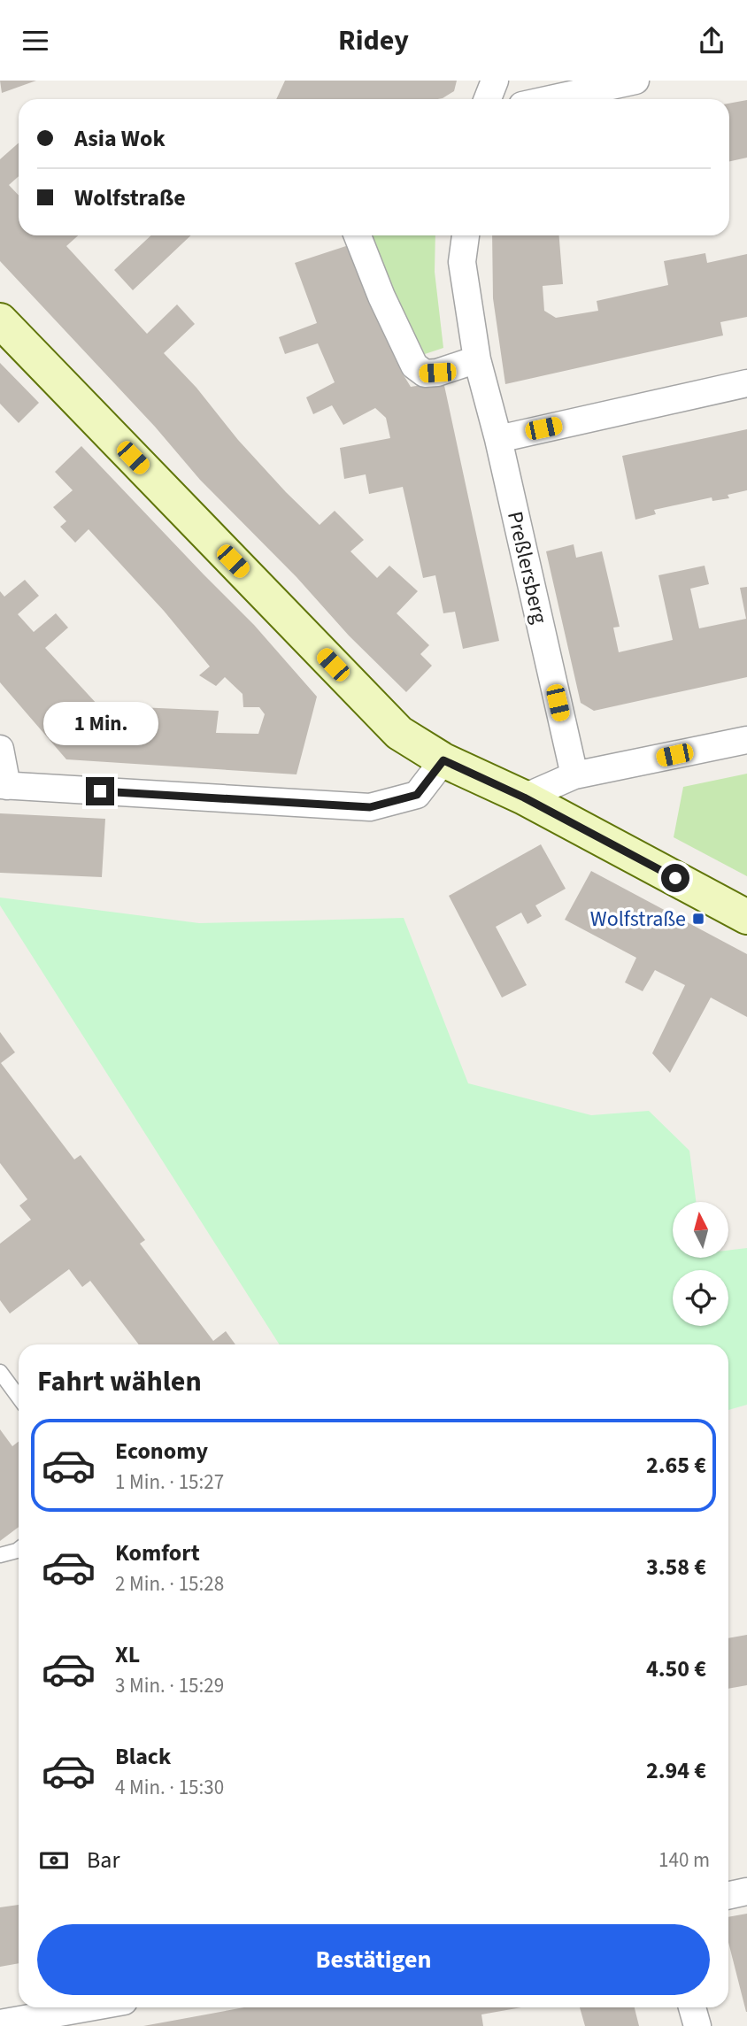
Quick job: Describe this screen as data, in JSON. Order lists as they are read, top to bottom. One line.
{"streets":{"street":["Preßlersberg"]},"places":{"transit":["Wolfstraße"]},"north":"top","page":{"header":"Ridey","banner":["Asia Wok","Wolfstraße"],"bubble":"1 Min.","heading":"Fahrt wählen","list":[{"name":"Economy","note":"1 Min. · 15:27","value":"2.65 €"},{"name":"Komfort","note":"2 Min. · 15:28","value":"3.58 €"},{"name":"XL","note":"3 Min. · 15:29","value":"4.50 €"},{"name":"Black","note":"4 Min. · 15:30","value":"2.94 €"}],"pay":["Bar","140 m"],"buttons":"Bestätigen"}}
